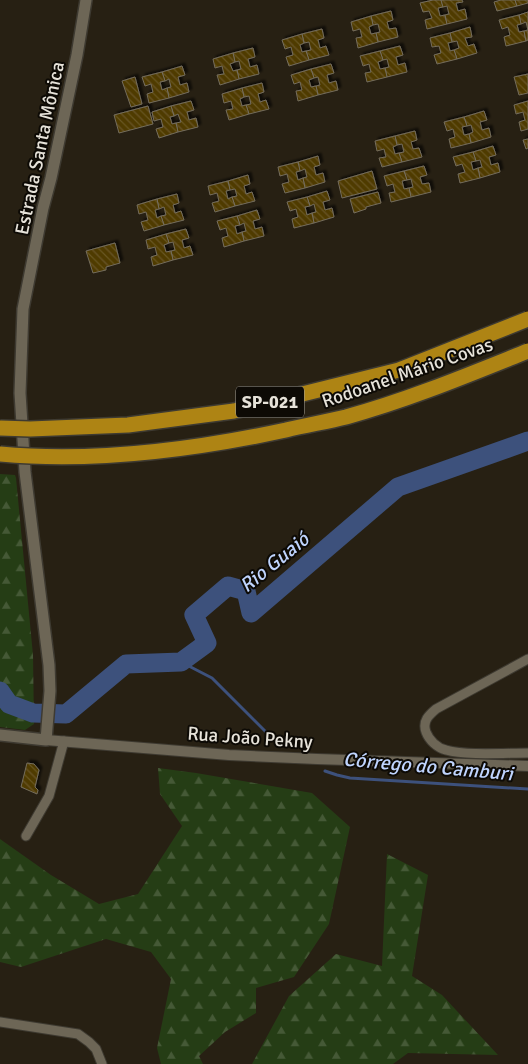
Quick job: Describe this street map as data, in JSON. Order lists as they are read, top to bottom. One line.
{"streets":{"highway":["Rodoanel Mário Covas","SP-021"],"main road":["Estrada Santa Mônica","Rua João Pekny"]},"crossings":[["Estrada Santa Mônica","Rua João Pekny"]],"water":["Rio Guaió","Córrego do Camburi"]}
